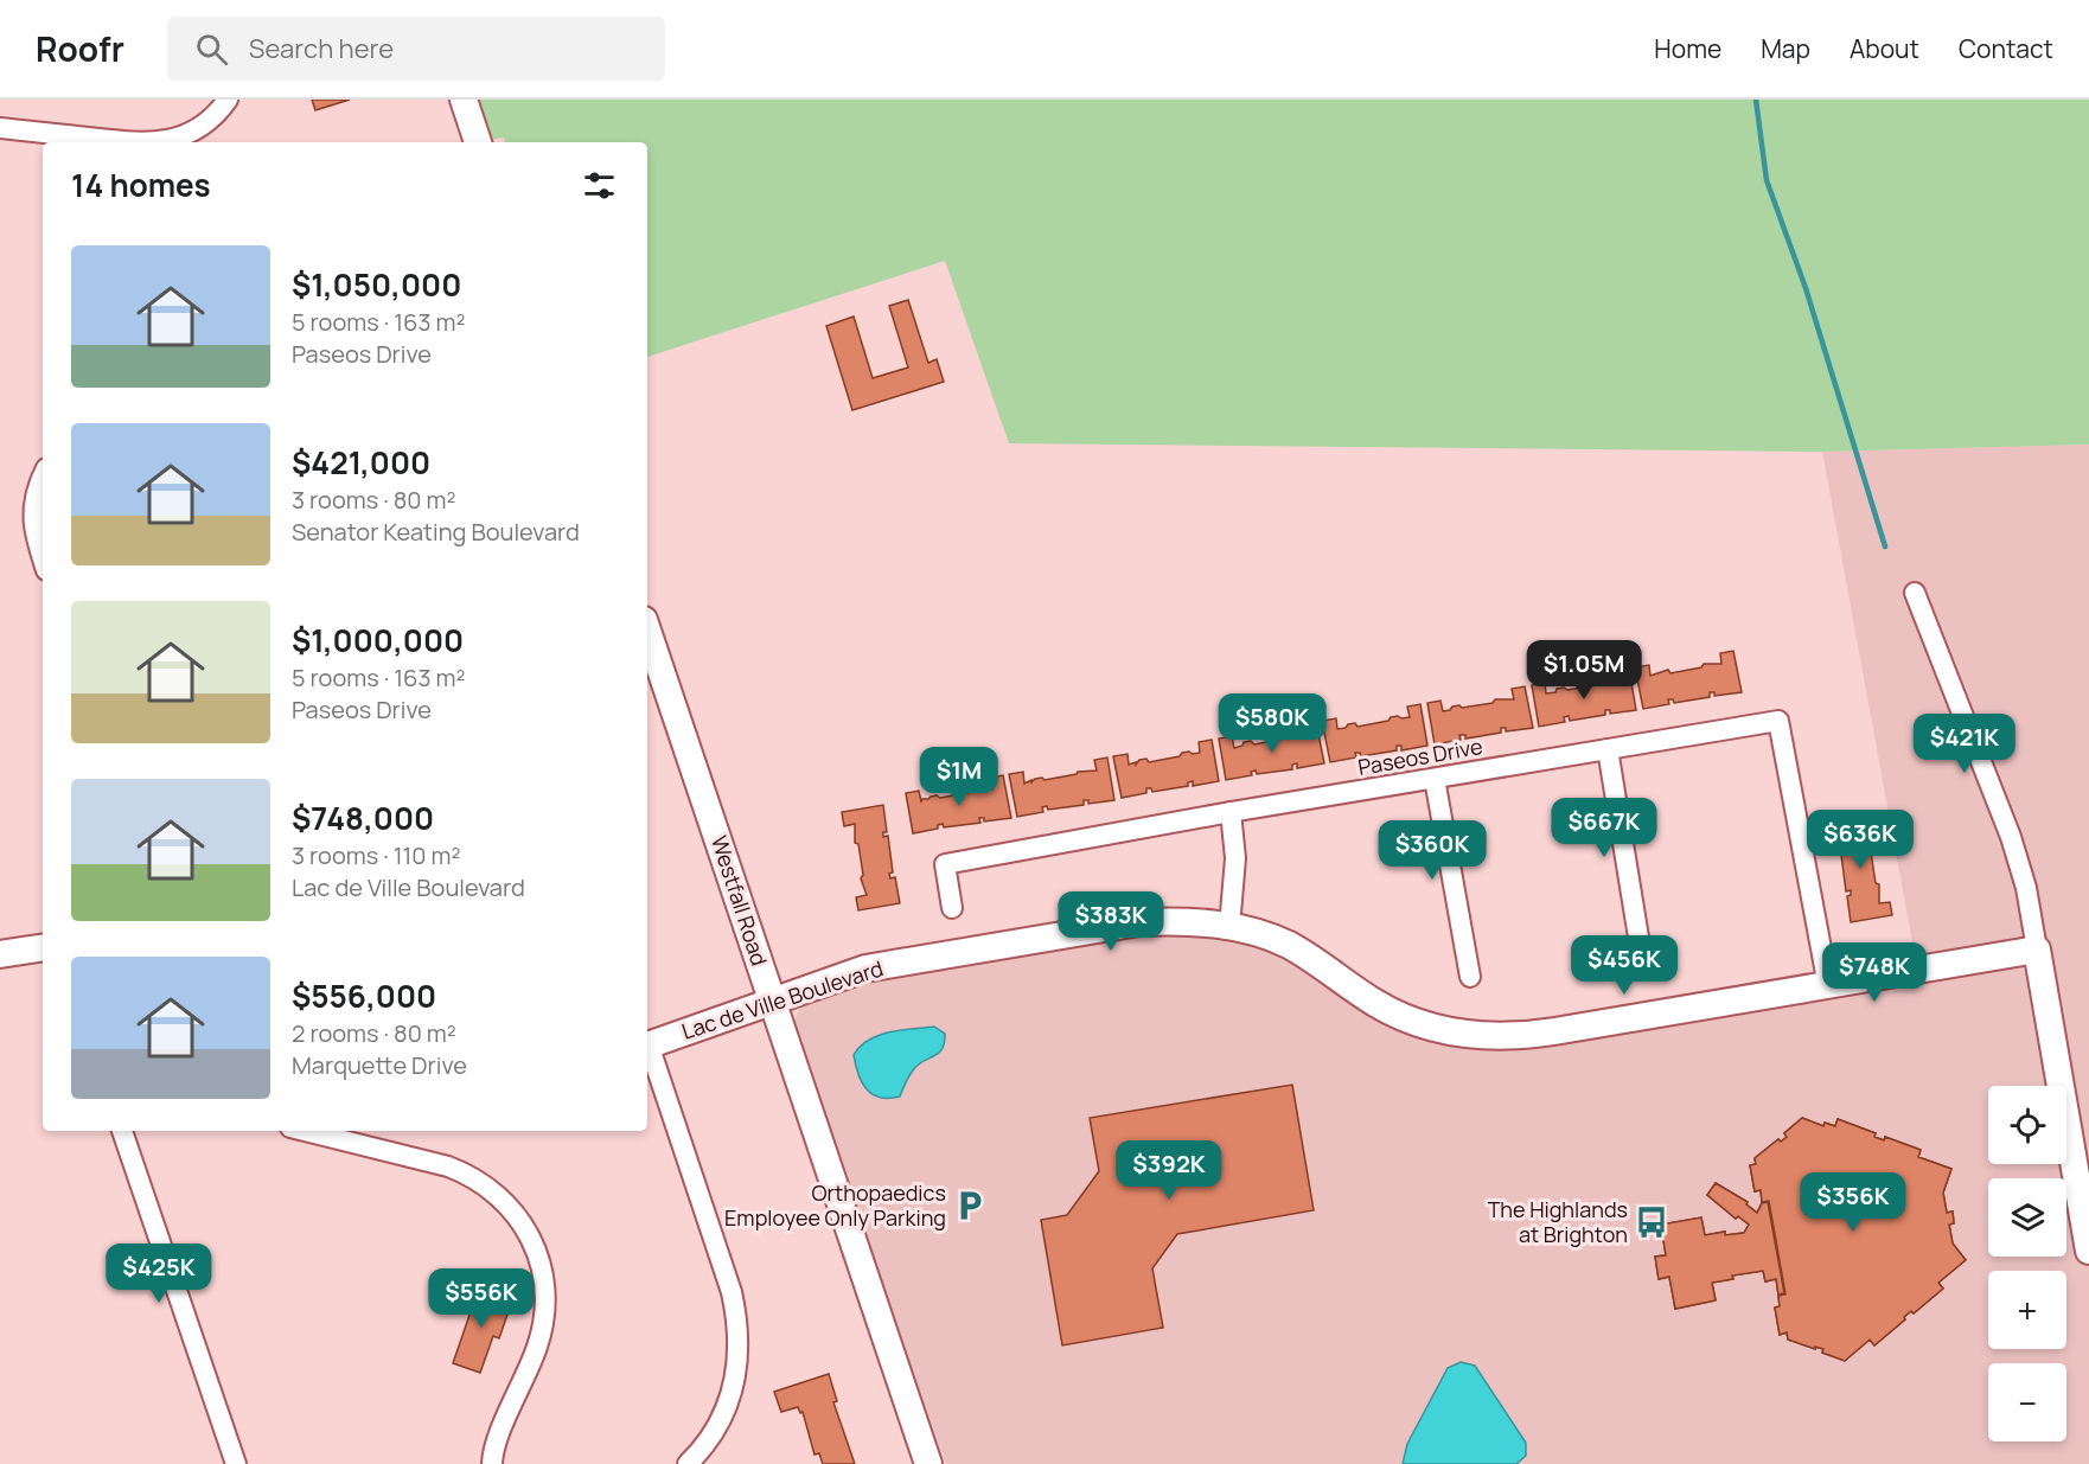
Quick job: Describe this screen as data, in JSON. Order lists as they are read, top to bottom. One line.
{"streets":{"street":["Paseos Drive","Westfall Road","Lac de Ville Boulevard"]},"crossings":[["Paseos Drive","Lac de Ville Boulevard"],["Westfall Road","Lac de Ville Boulevard"]],"places":{"parking":["Orthopaedics Employee Only Parking"],"bus stop":["The Highlands at Brighton"]},"page":{"header":"Roofr","search":"Search here","nav":["Home","Map","About","Contact"],"heading":"14 homes","list":[{"name":"$1,050,000","note":"5 rooms · 163 m² · Paseos Drive"},{"name":"$421,000","note":"3 rooms · 80 m² · Senator Keating Boulevard"},{"name":"$1,000,000","note":"5 rooms · 163 m² · Paseos Drive"},{"name":"$748,000","note":"3 rooms · 110 m² · Lac de Ville Boulevard"},{"name":"$556,000","note":"2 rooms · 80 m² · Marquette Drive"}],"price":["$1.05M","$580K","$421K","$1M","$667K","$636K","$360K","$383K","$456K","$748K","$392K","$356K","$425K","$556K"],"map_buttons":["+","−"]}}
